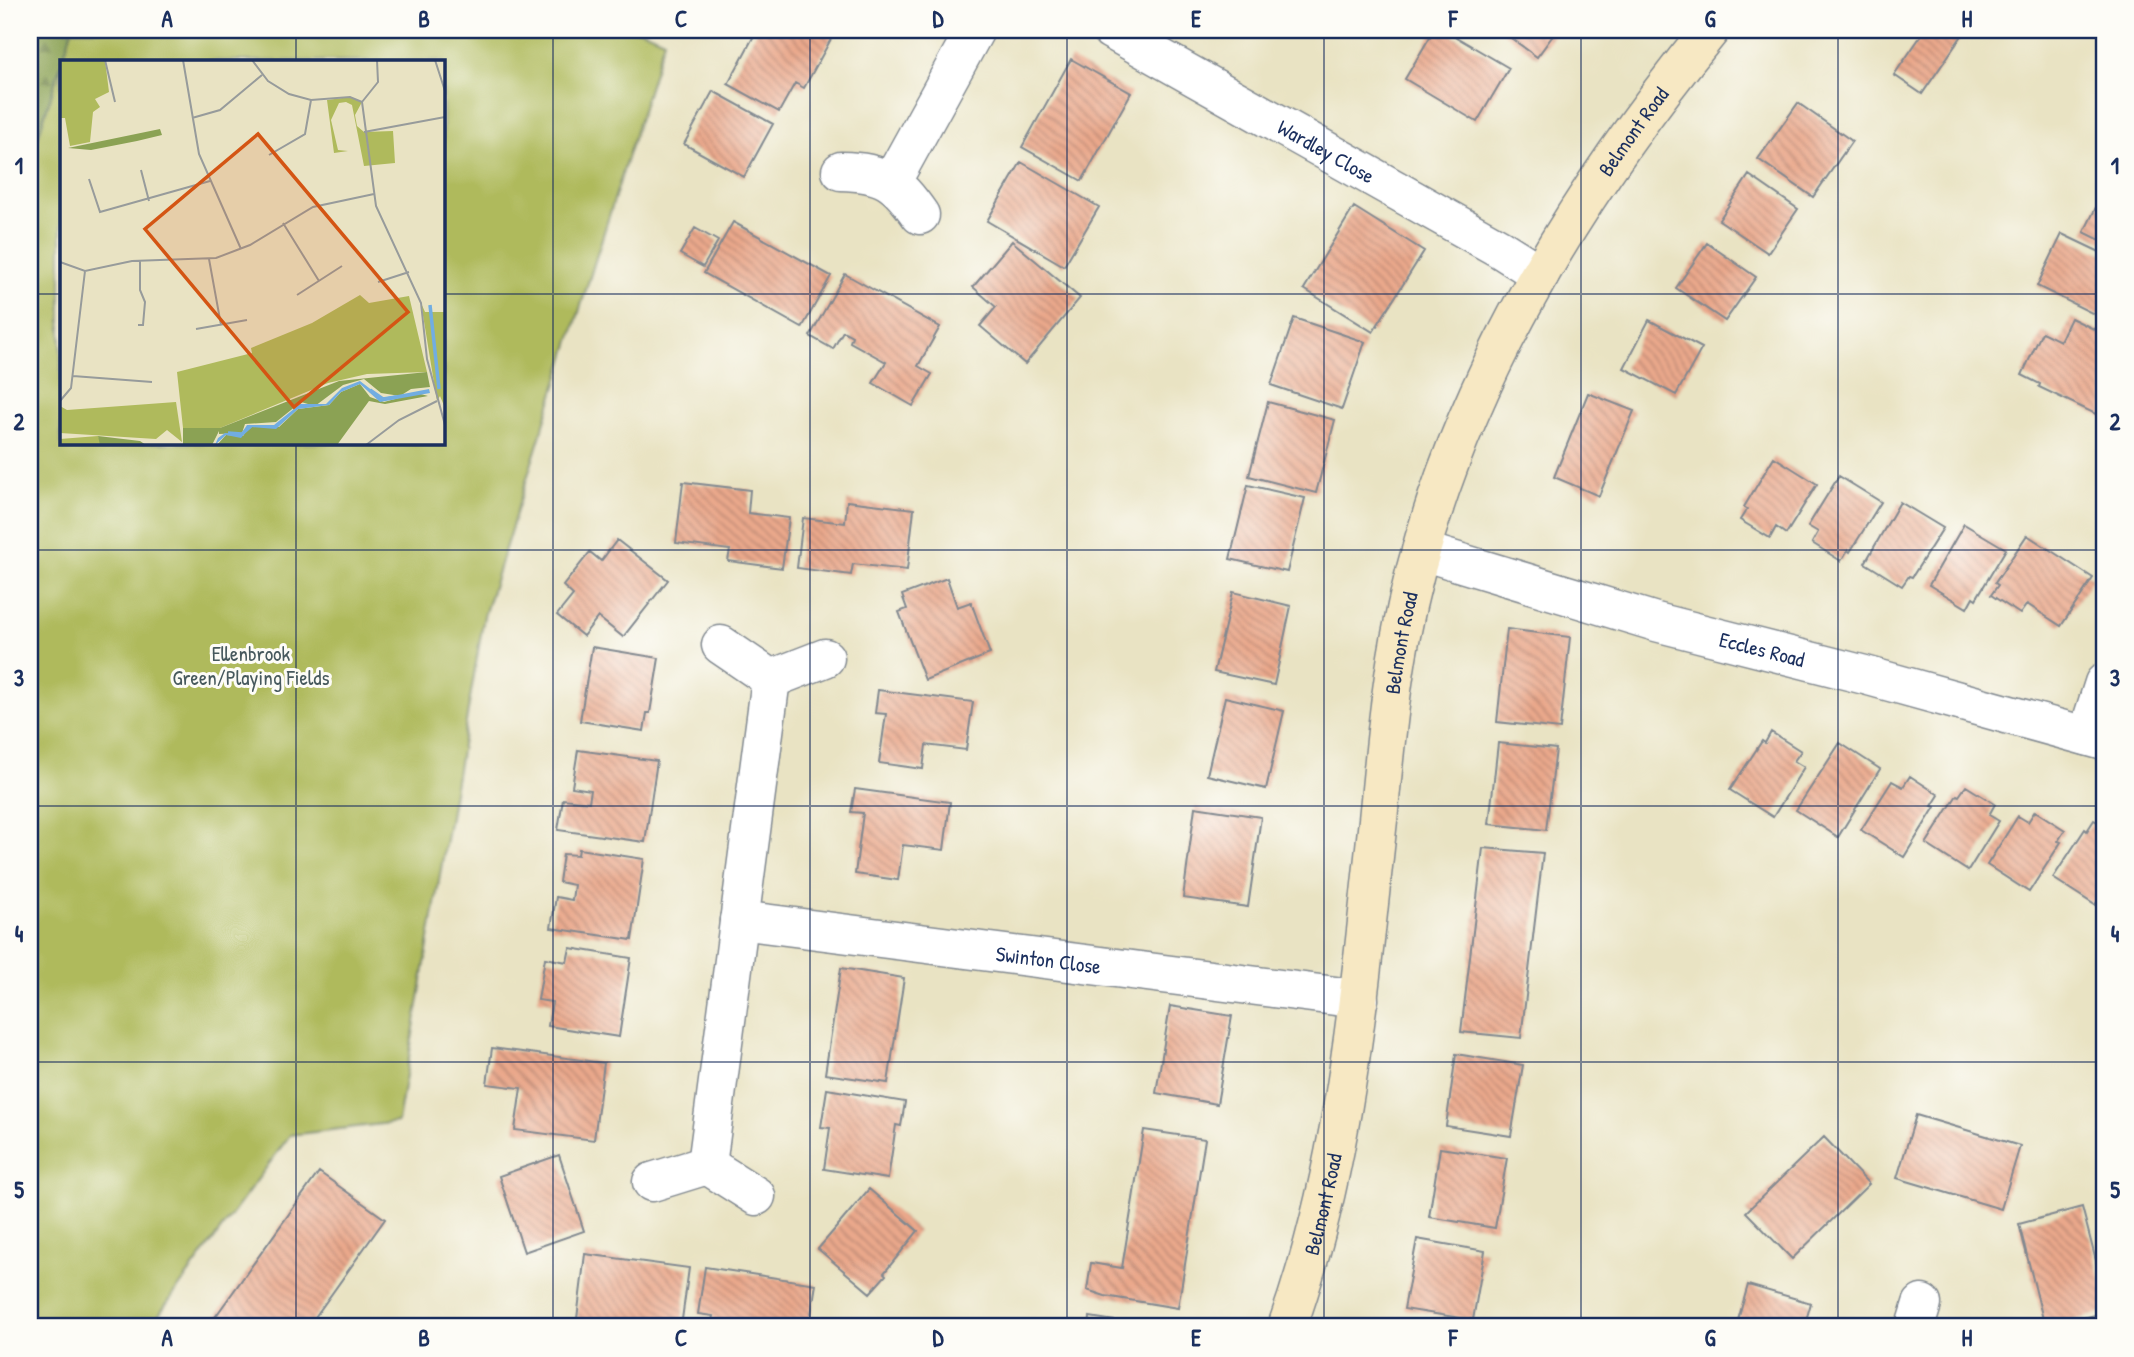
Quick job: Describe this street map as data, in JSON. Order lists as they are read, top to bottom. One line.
{"streets":{"street":["Belmont Road","Wardley Close","Eccles Road","Swinton Close"]},"crossings":[["Belmont Road","Wardley Close"],["Belmont Road","Eccles Road"],["Belmont Road","Swinton Close"]],"parks":["Ellenbrook Green/Playing Fields"],"grid":{"columns":["A","B","C","D","E","F","G","H"],"rows":["1","2","3","4","5"]}}
